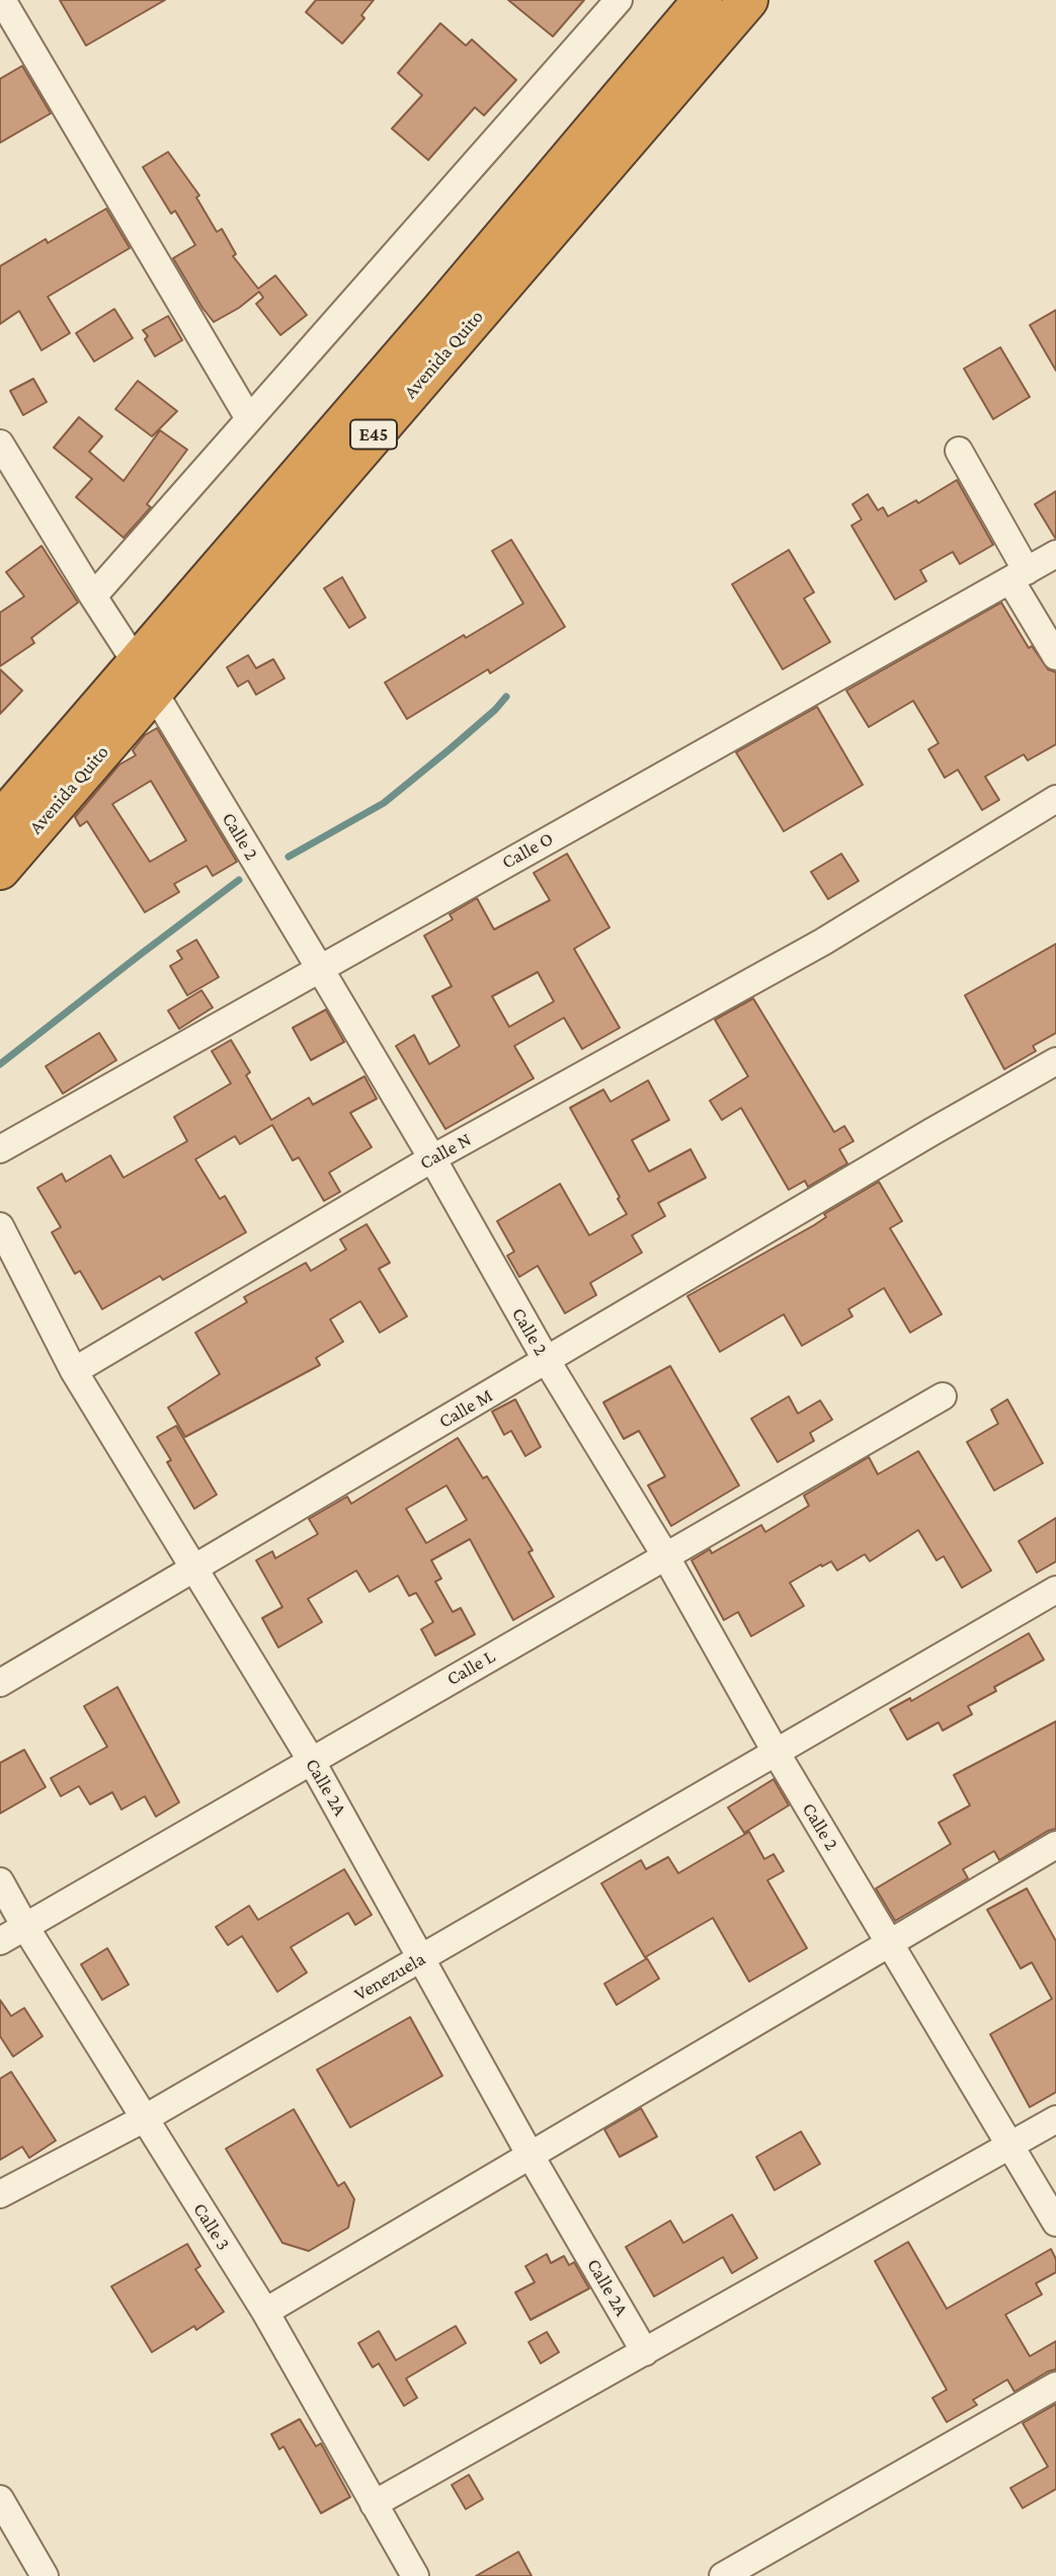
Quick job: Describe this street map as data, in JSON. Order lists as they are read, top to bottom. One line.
{"streets":{"highway":["Avenida Quito","E45"],"street":["Calle 2","Calle O","Calle N","Calle M","Calle L","Calle 2A","Venezuela","Calle 3"]},"crossings":[["Avenida Quito","Calle 2"],["Calle 2","Calle O"],["Calle 2","Calle N"],["Calle 2","Calle M"],["Calle 2","Calle L"],["Calle 2","Venezuela"],["Calle N","Calle 2A"],["Calle M","Calle 2A"],["Calle L","Calle 2A"],["Calle L","Calle 3"],["Calle 2A","Venezuela"],["Venezuela","Calle 3"]]}
